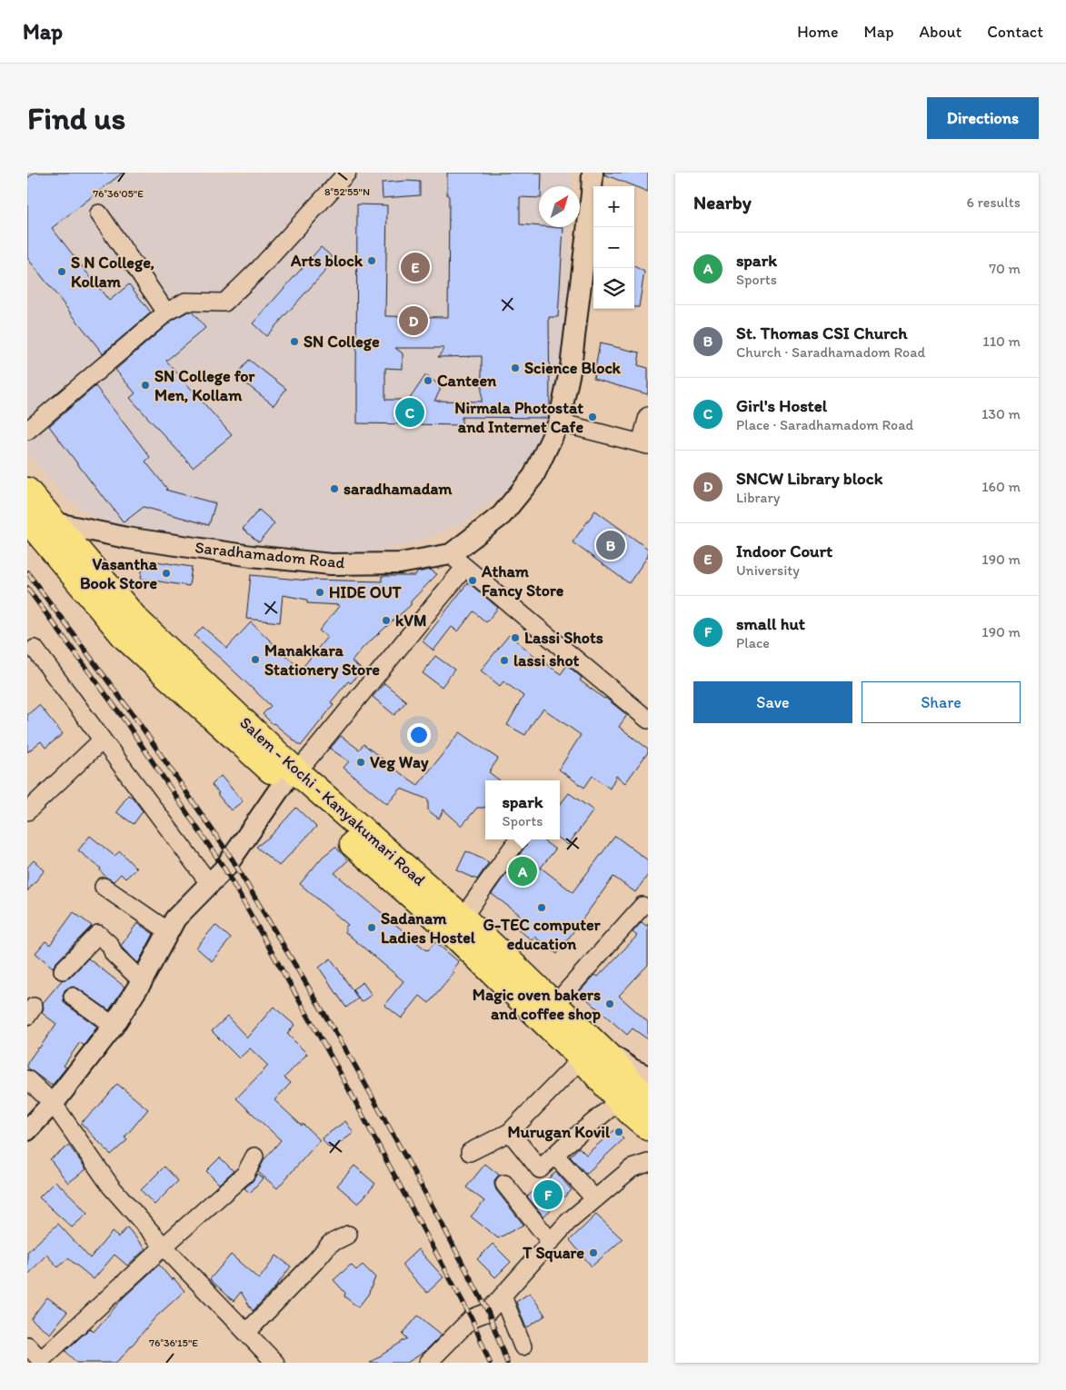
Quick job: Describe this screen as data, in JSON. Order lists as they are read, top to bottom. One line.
{"streets":{"main road":["Salem - Kochi - Kanyakumari Road"],"street":["Saradhamadom Road"]},"crossings":[["Saradhamadom Road","Salem - Kochi - Kanyakumari Road"]],"places":["Arts block","S N College, Kollam","SN College","Science Block","Canteen","SN College for Men, Kollam","Nirmala Photostat and Internet Cafe","saradhamadam","Vasantha Book Store","Atham Fancy Store","HIDE OUT","kVM","Lassi Shots","Manakkara Stationery Store","lassi shot","Veg Way","G-TEC computer education","Sadanam Ladies Hostel","Magic oven bakers and coffee shop","Murugan Kovil","T Square"],"north":"top right","page":{"header":"Map","nav":["Home","Map","About","Contact"],"buttons":["Directions",["Save","Share"]],"title":"Find us","heading":["Nearby","6 results"],"map_buttons":["+","−"],"list":[{"mark":"A","name":"spark","note":"Sports","value":"70 m"},{"mark":"B","name":"St. Thomas CSI Church","note":"Church · Saradhamadom Road","value":"110 m"},{"mark":"C","name":"Girl's Hostel","note":"Place · Saradhamadom Road","value":"130 m"},{"mark":"D","name":"SNCW Library block","note":"Library","value":"160 m"},{"mark":"E","name":"Indoor Court","note":"University","value":"190 m"},{"mark":"F","name":"small hut","note":"Place","value":"190 m"}],"pins":["E","D","C","B","A","F"],"popup":["spark","Sports"]},"coordinates":["8°52'55\"N","76°36'05\"E","76°36'15\"E"]}
